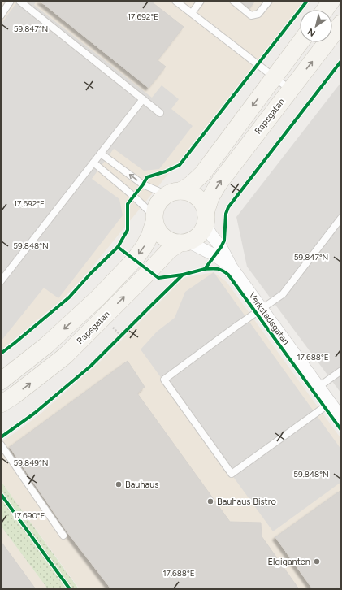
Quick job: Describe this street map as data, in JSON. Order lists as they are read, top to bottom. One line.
{"streets":{"street":["Rapsgatan","Verkstadsgatan"]},"crossings":[["Rapsgatan","Verkstadsgatan"]],"places":["Bauhaus","Bauhaus Bistro","Elgiganten"],"north":"bottom left","coordinates":["17.692°E","59.847°N","59.848°N","17.688°E","59.849°N","17.690°E"]}
